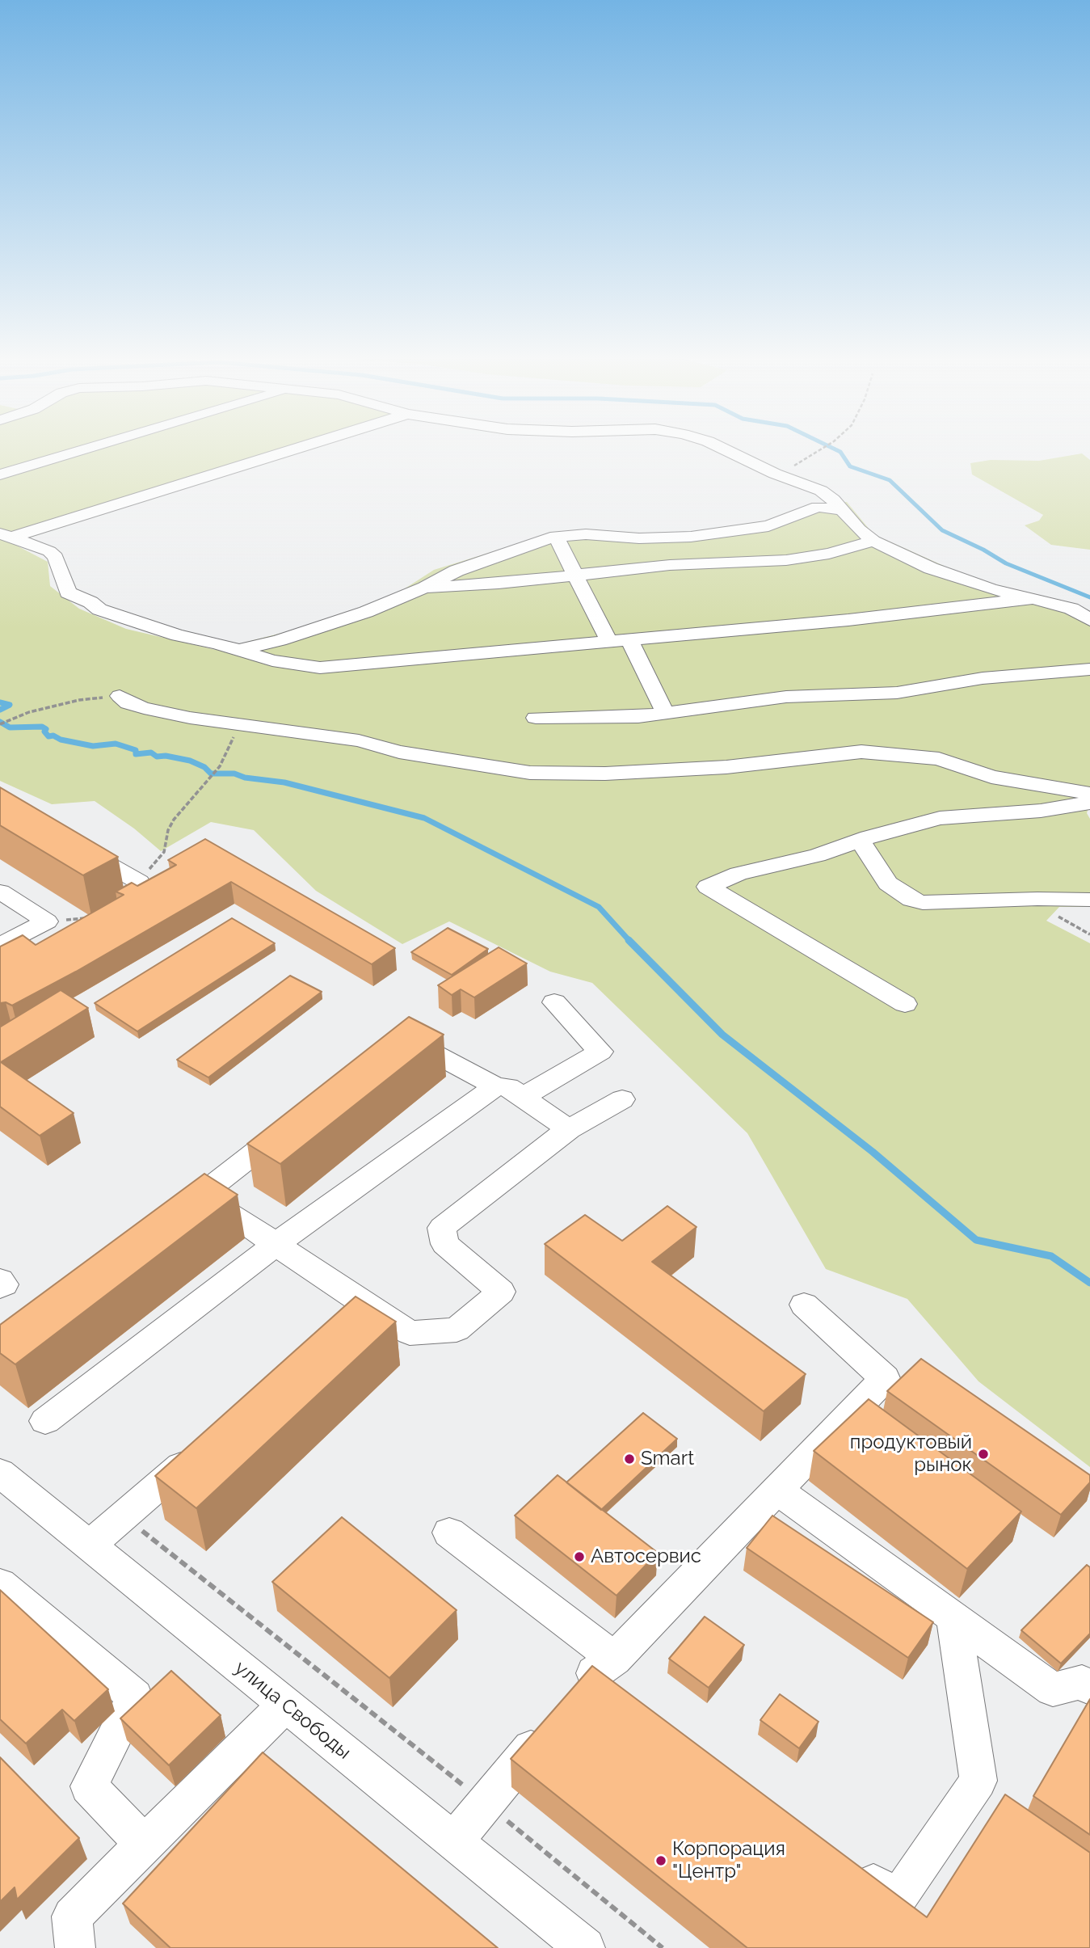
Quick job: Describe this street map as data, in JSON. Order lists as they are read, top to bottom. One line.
{"streets":{"street":["улица Свободы"]},"places":["продуктовый рынок","Smart","Автосервис","Корпорация \"Центр\""]}
